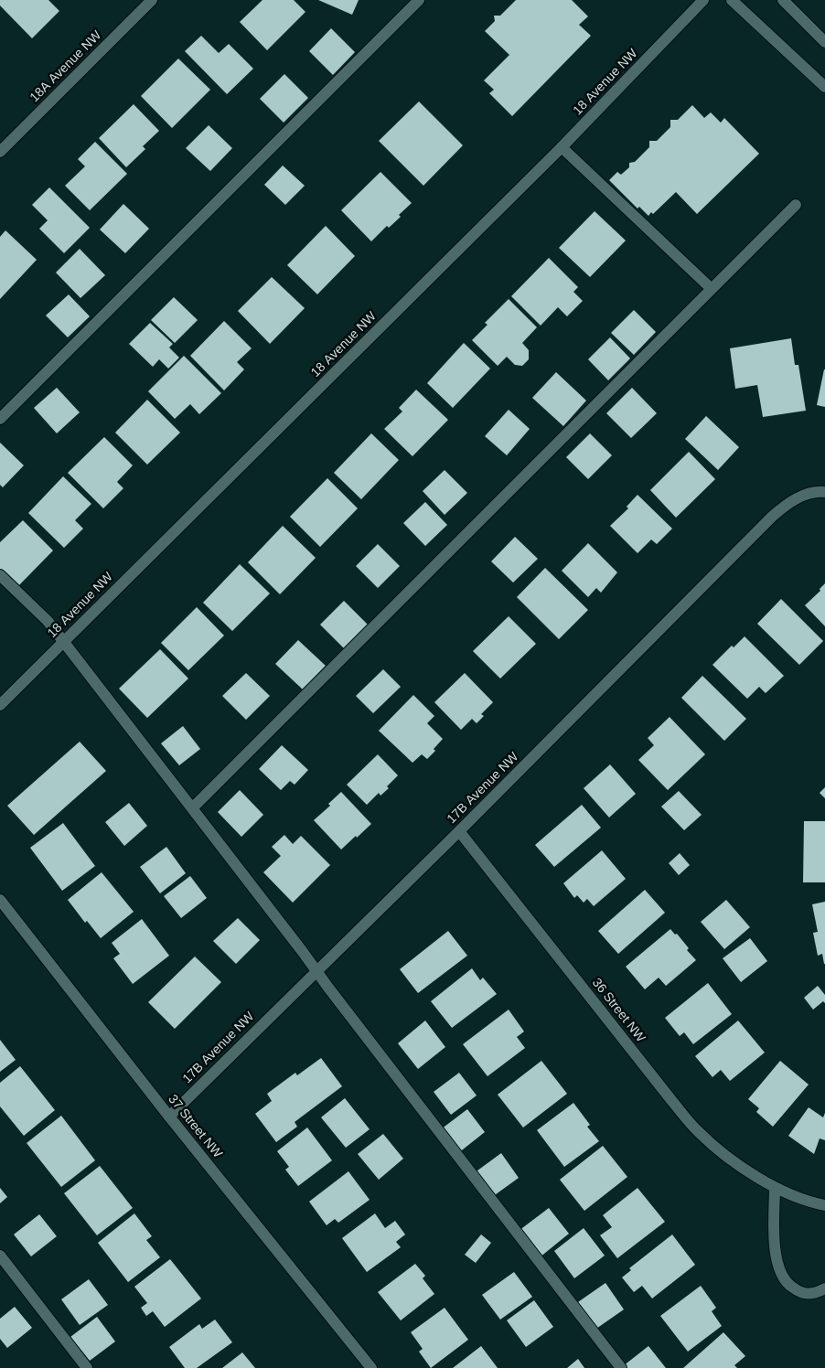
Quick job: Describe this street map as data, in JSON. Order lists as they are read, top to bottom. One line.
{"streets":{"street":["18A Avenue NW","18 Avenue NW","17B Avenue NW","36 Street NW","37 Street NW"]},"crossings":[["17B Avenue NW","36 Street NW"],["17B Avenue NW","37 Street NW"]]}
